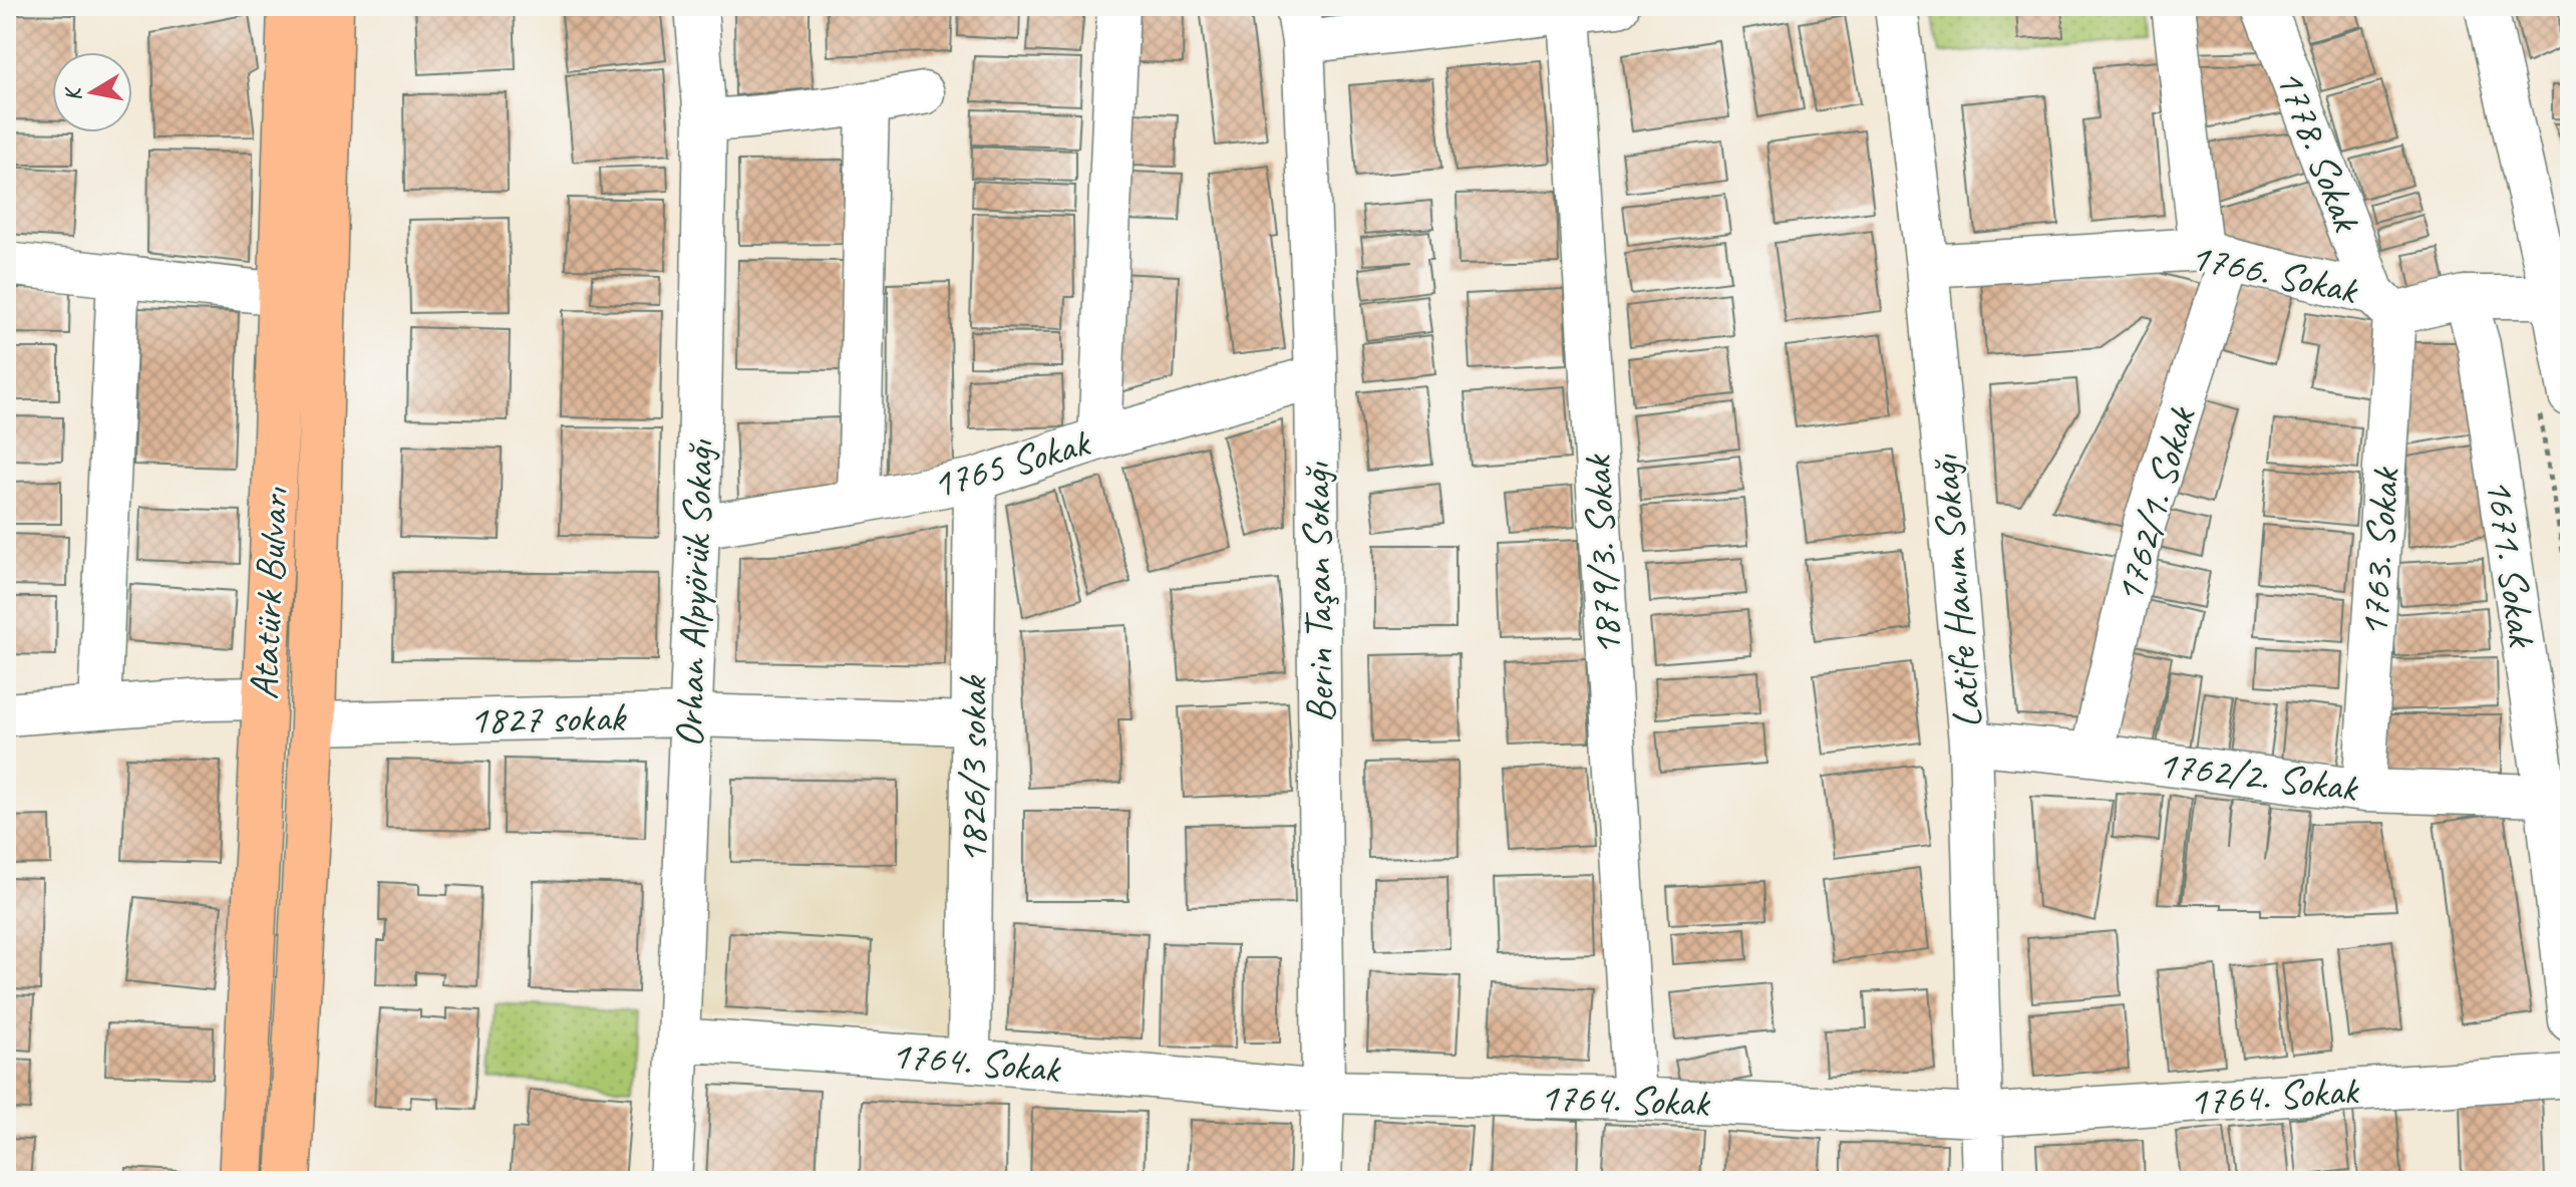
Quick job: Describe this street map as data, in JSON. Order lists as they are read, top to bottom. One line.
{"streets":{"main road":["Atatürk Bulvarı"],"street":["1778. Sokak","1766. Sokak","1765 Sokak","1762/1. Sokak","1763. Sokak","1879/3. Sokak","1671. Sokak","Latife Hanım Sokağı","Berin Taşan Sokağı","Orhan Alpyörük Sokağı","1827 sokak","1826/3 sokak","1762/2. Sokak","1764. Sokak"]},"crossings":[["1778. Sokak","1766. Sokak"],["1778. Sokak","1763. Sokak"],["1766. Sokak","1762/1. Sokak"],["1766. Sokak","1763. Sokak"],["1766. Sokak","1671. Sokak"],["1766. Sokak","Latife Hanım Sokağı"],["1765 Sokak","Berin Taşan Sokağı"],["1765 Sokak","Orhan Alpyörük Sokağı"],["1765 Sokak","1826/3 sokak"],["1762/1. Sokak","1762/2. Sokak"],["1763. Sokak","1762/2. Sokak"],["1879/3. Sokak","1764. Sokak"],["1671. Sokak","1762/2. Sokak"],["Latife Hanım Sokağı","1762/2. Sokak"],["Latife Hanım Sokağı","1764. Sokak"],["Berin Taşan Sokağı","1764. Sokak"],["Atatürk Bulvarı","1827 sokak"],["Orhan Alpyörük Sokağı","1827 sokak"],["Orhan Alpyörük Sokağı","1764. Sokak"],["1827 sokak","1826/3 sokak"],["1826/3 sokak","1764. Sokak"]],"north":"left"}
